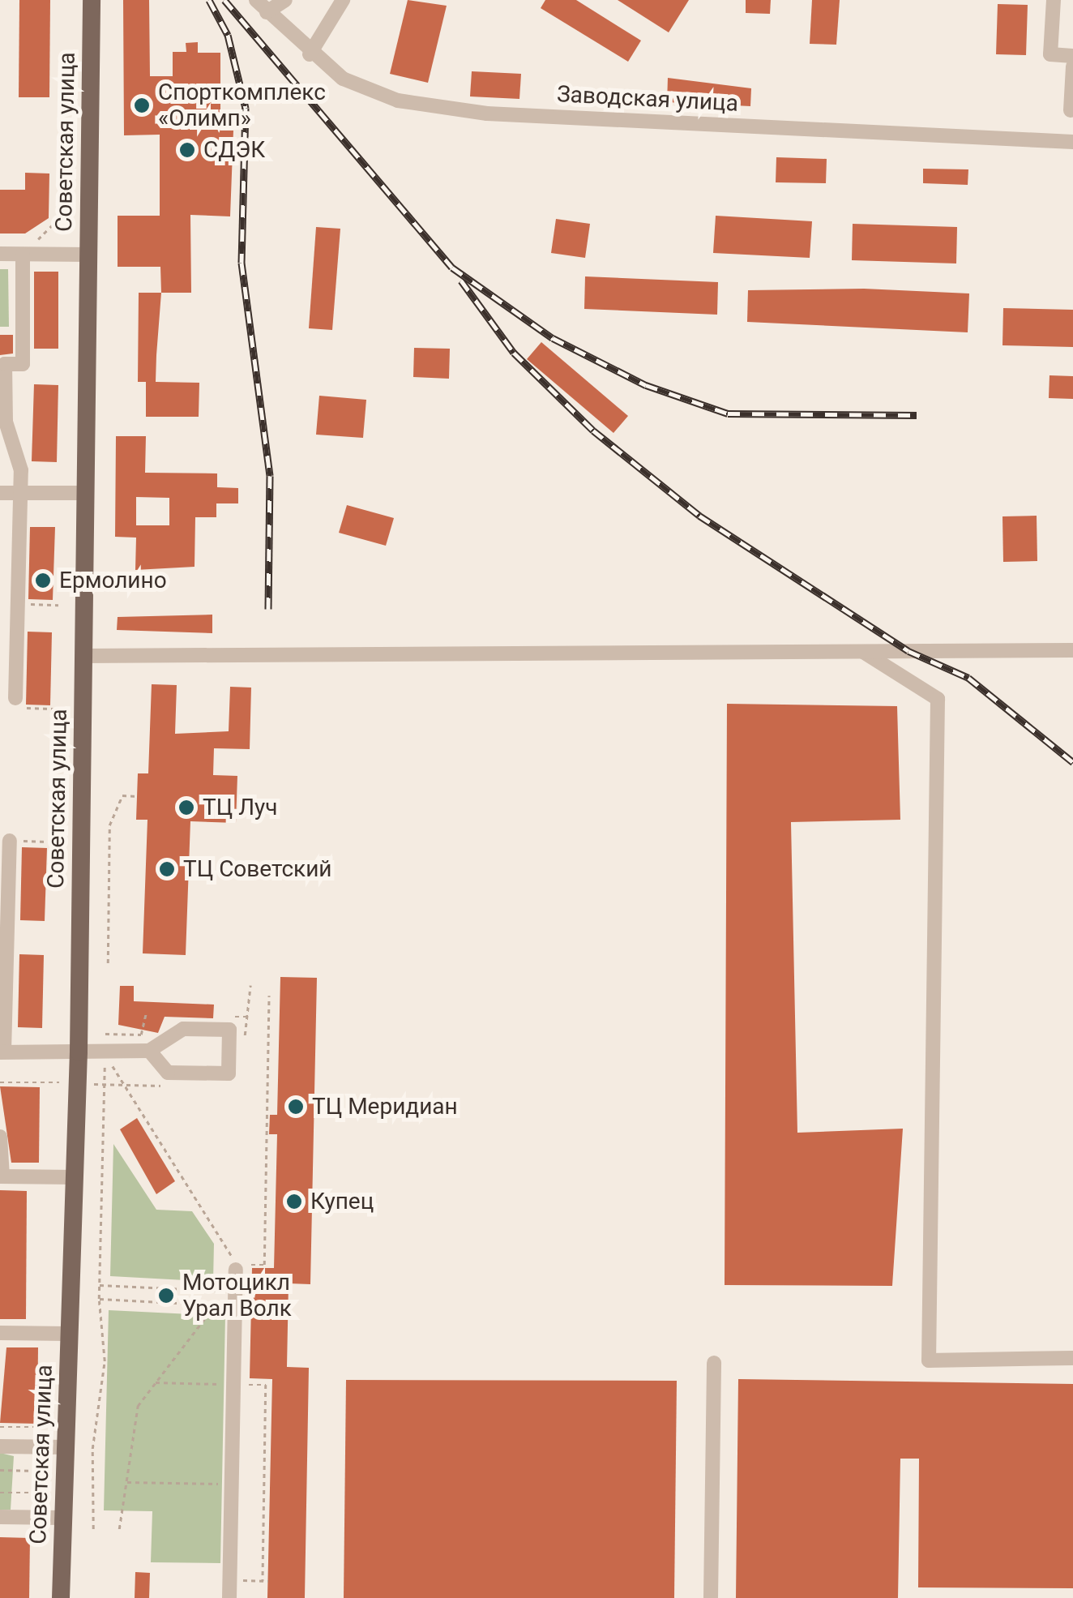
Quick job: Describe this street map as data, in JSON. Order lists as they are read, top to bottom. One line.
{"streets":{"main road":["Советская улица"],"street":["Заводская улица"]},"places":["Спорткомплекс «Олимп»","СДЭК","Ермолино","ТЦ Луч","ТЦ Советский","ТЦ Меридиан","Купец","Мотоцикл Урал Волк"]}
